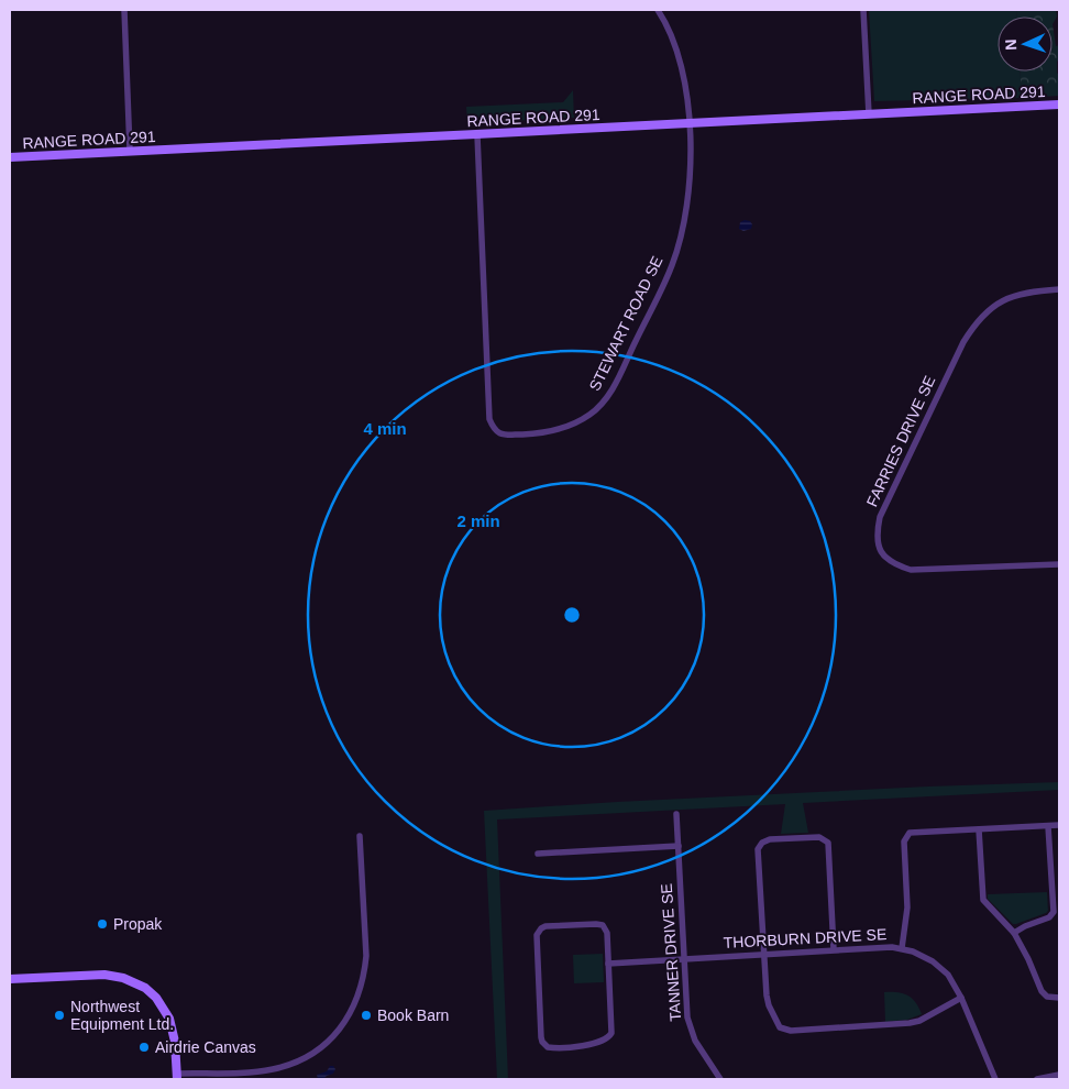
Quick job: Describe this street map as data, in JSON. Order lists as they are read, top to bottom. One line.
{"streets":{"street":["RANGE ROAD 291","STEWART ROAD SE","FARRIES DRIVE SE","THORBURN DRIVE SE","TANNER DRIVE SE"]},"crossings":[["RANGE ROAD 291","STEWART ROAD SE"],["THORBURN DRIVE SE","TANNER DRIVE SE"]],"places":["Propak","Northwest Equipment Ltd.","Book Barn","Airdrie Canvas"],"north":"left","rings":["4 min","2 min"]}
